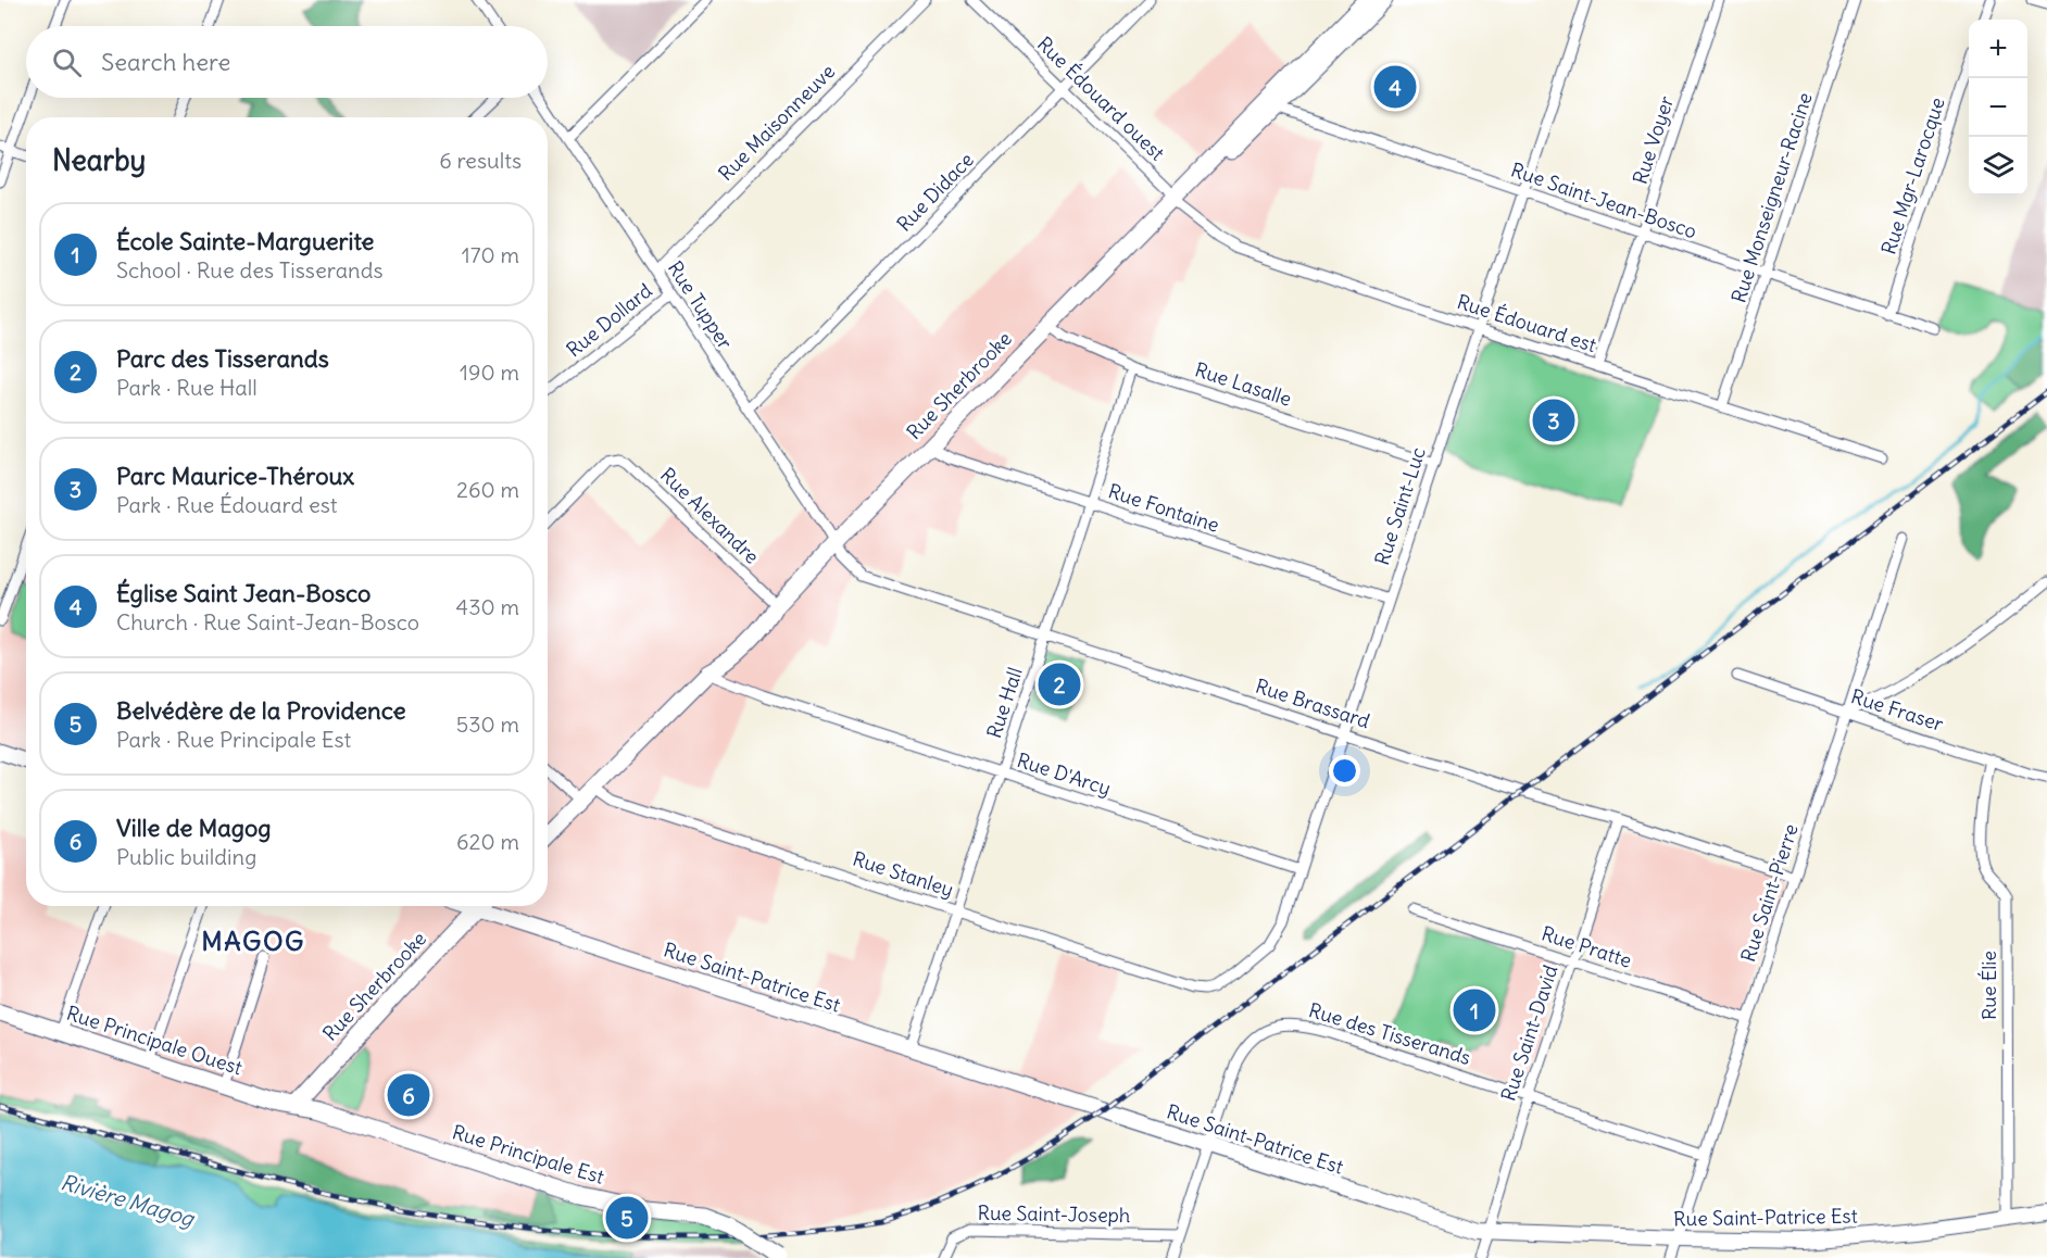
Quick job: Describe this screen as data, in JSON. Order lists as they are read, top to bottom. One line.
{"streets":{"main road":["Rue Sherbrooke","Rue Principale Ouest","Rue Principale Est"],"street":["Rue Édouard ouest","Rue Maisonneuve","Rue Voyer","Rue Mgr-Larocque","Rue Didace","Rue Monseigneur-Racine","Rue Saint-Jean-Bosco","Rue Tupper","Rue Dollard","Rue Édouard est","Rue Lasalle","Rue Saint-Luc","Rue Fontaine","Rue Alexandre","Rue Hall","Rue Brassard","Rue Fraser","Rue D'Arcy","Rue Stanley","Rue Saint-Pierre","Rue Pratte","Rue Saint-Patrice Est","Rue Élie","Rue Saint-David","Rue des Tisserands","Rue Saint-Joseph"]},"crossings":[["Rue Édouard ouest","Rue Didace"],["Rue Édouard ouest","Rue Édouard est"],["Rue Édouard ouest","Rue Sherbrooke"],["Rue Maisonneuve","Rue Tupper"],["Rue Voyer","Rue Saint-Jean-Bosco"],["Rue Voyer","Rue Édouard est"],["Rue Mgr-Larocque","Rue Saint-Jean-Bosco"],["Rue Didace","Rue Tupper"],["Rue Monseigneur-Racine","Rue Saint-Jean-Bosco"],["Rue Monseigneur-Racine","Rue Édouard est"],["Rue Saint-Jean-Bosco","Rue Sherbrooke"],["Rue Saint-Jean-Bosco","Rue Saint-Luc"],["Rue Tupper","Rue Dollard"],["Rue Tupper","Rue Sherbrooke"],["Rue Tupper","Rue Brassard"],["Rue Édouard est","Rue Sherbrooke"],["Rue Édouard est","Rue Saint-Luc"],["Rue Lasalle","Rue Sherbrooke"],["Rue Lasalle","Rue Saint-Luc"],["Rue Lasalle","Rue Hall"],["Rue Sherbrooke","Rue Fontaine"],["Rue Sherbrooke","Rue Alexandre"],["Rue Sherbrooke","Rue Brassard"],["Rue Sherbrooke","Rue D'Arcy"],["Rue Sherbrooke","Rue Stanley"],["Rue Sherbrooke","Rue Principale Ouest"],["Rue Sherbrooke","Rue Principale Est"],["Rue Saint-Luc","Rue Fontaine"],["Rue Saint-Luc","Rue Brassard"],["Rue Saint-Luc","Rue D'Arcy"],["Rue Saint-Luc","Rue Stanley"],["Rue Fontaine","Rue Hall"],["Rue Hall","Rue Brassard"],["Rue Hall","Rue D'Arcy"],["Rue Hall","Rue Stanley"],["Rue Hall","Rue Saint-Patrice Est"],["Rue Brassard","Rue Saint-Pierre"],["Rue Brassard","Rue Saint-David"],["Rue Fraser","Rue Saint-Pierre"],["Rue Fraser","Rue Élie"],["Rue Saint-Pierre","Rue Pratte"],["Rue Saint-Pierre","Rue Saint-Patrice Est"],["Rue Saint-Pierre","Rue des Tisserands"],["Rue Pratte","Rue Saint-David"],["Rue Saint-Patrice Est","Rue Élie"],["Rue Saint-Patrice Est","Rue Saint-David"],["Rue Saint-Patrice Est","Rue des Tisserands"],["Rue Saint-David","Rue des Tisserands"],["Rue des Tisserands","Rue Saint-Joseph"],["Rue Principale Ouest","Rue Principale Est"]],"districts":["MAGOG"],"water":["Rivière Magog"],"page":{"map_buttons":["+","−"],"search":"Search here","pins":["4","3","2","1","6","5"],"heading":["Nearby","6 results"],"list":[{"mark":"1","name":"École Sainte-Marguerite","note":"School · Rue des Tisserands","value":"170 m"},{"mark":"2","name":"Parc des Tisserands","note":"Park · Rue Hall","value":"190 m"},{"mark":"3","name":"Parc Maurice-Théroux","note":"Park · Rue Édouard est","value":"260 m"},{"mark":"4","name":"Église Saint Jean-Bosco","note":"Church · Rue Saint-Jean-Bosco","value":"430 m"},{"mark":"5","name":"Belvédère de la Providence","note":"Park · Rue Principale Est","value":"530 m"},{"mark":"6","name":"Ville de Magog","note":"Public building","value":"620 m"}]}}
